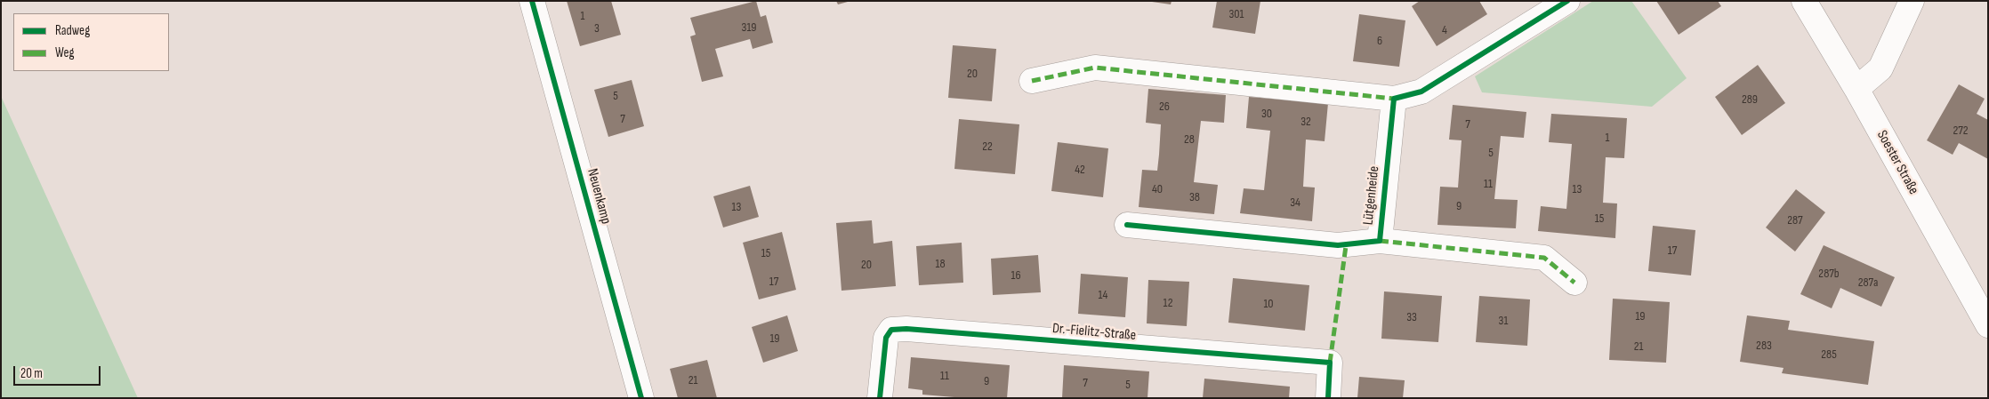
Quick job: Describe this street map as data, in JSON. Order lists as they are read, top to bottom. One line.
{"streets":{"street":["Soester Straße","Lütgenheide","Neuenkamp","Dr.-Fielitz-Straße"]},"house_numbers":["301","1","319","3","4","6","20","5","289","26","30","7","32","7","272","1","28","22","5","42","11","40","13","38","34","9","13","15","287","17","15","18","20","287b","16","17","287a","14","12","10","19","33","31","19","283","21","285","11","21","9","7","5"],"legend":["Radweg","Weg"],"scale_bar":"20 m"}
